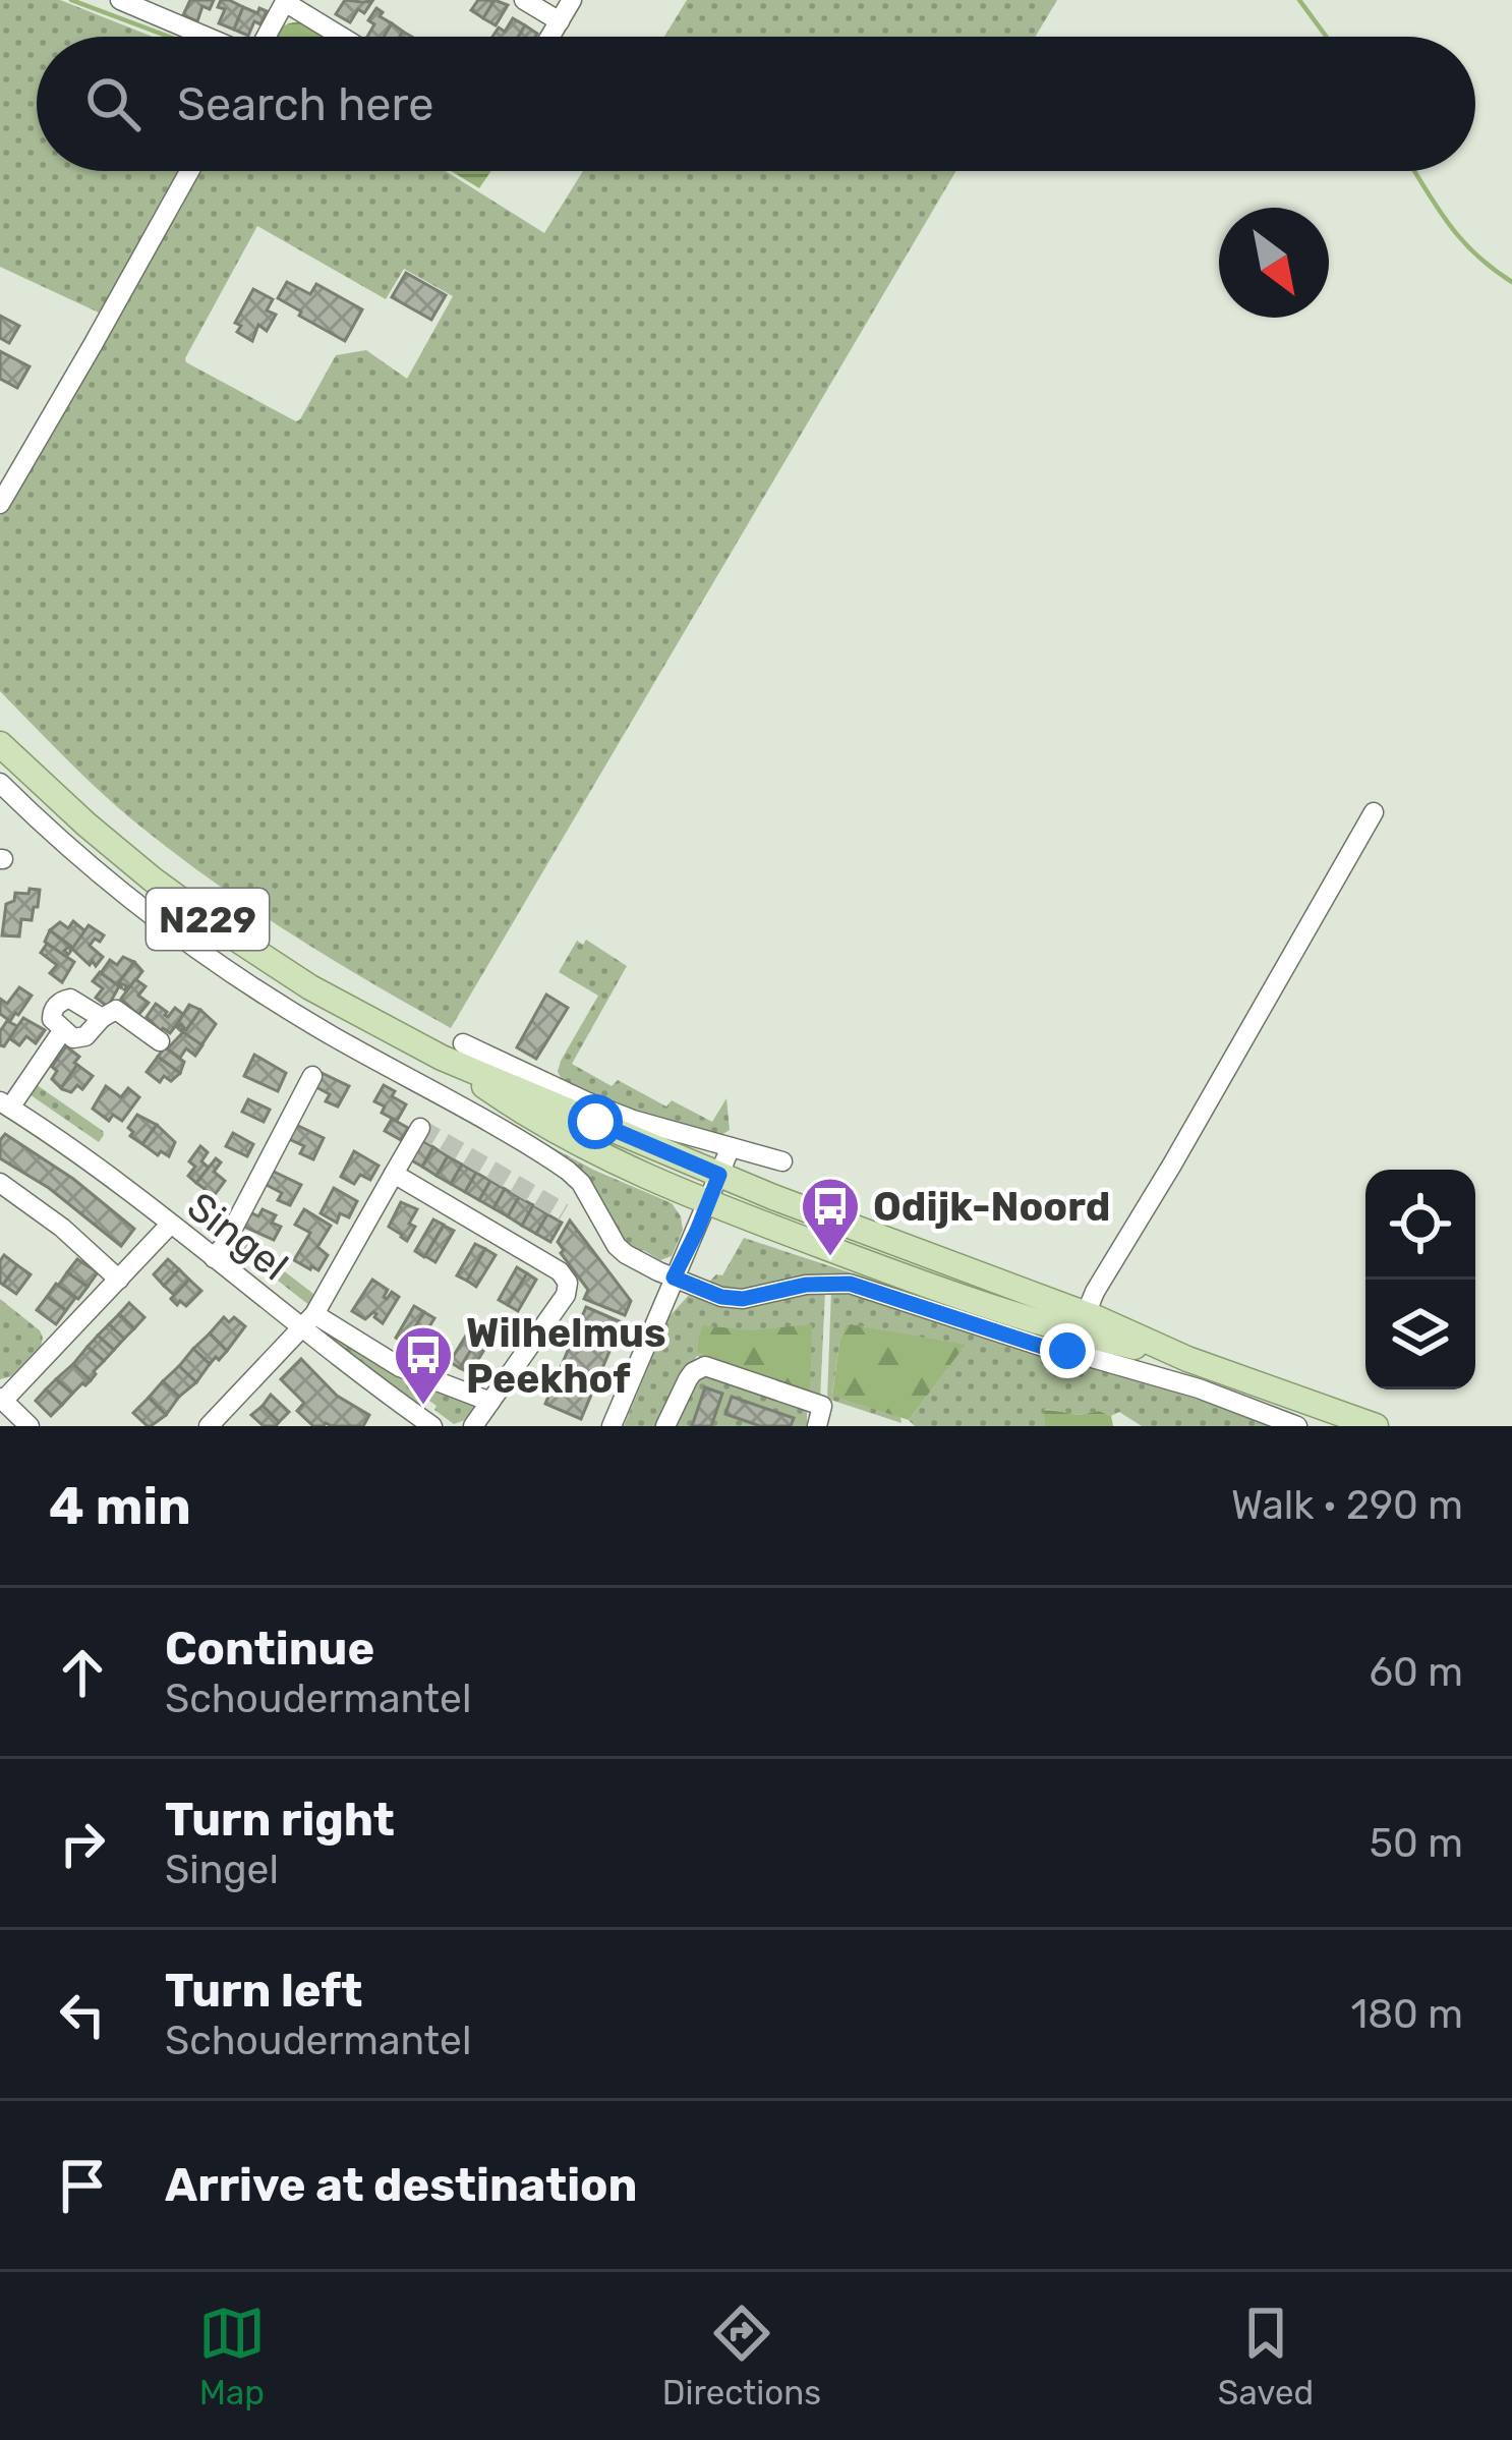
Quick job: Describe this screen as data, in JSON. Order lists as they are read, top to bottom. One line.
{"streets":{"main road":["N229"],"street":["Singel"]},"places":{"bus stop":["Odijk-Noord","Wilhelmus Peekhof"]},"north":"bottom right","page":{"search":"Search here","heading":["4 min","Walk · 290 m"],"list":[["Continue","Schoudermantel","60 m"],["Turn right","Singel","50 m"],["Turn left","Schoudermantel","180 m"],"Arrive at destination"],"nav":["Map","Directions","Saved"]}}
